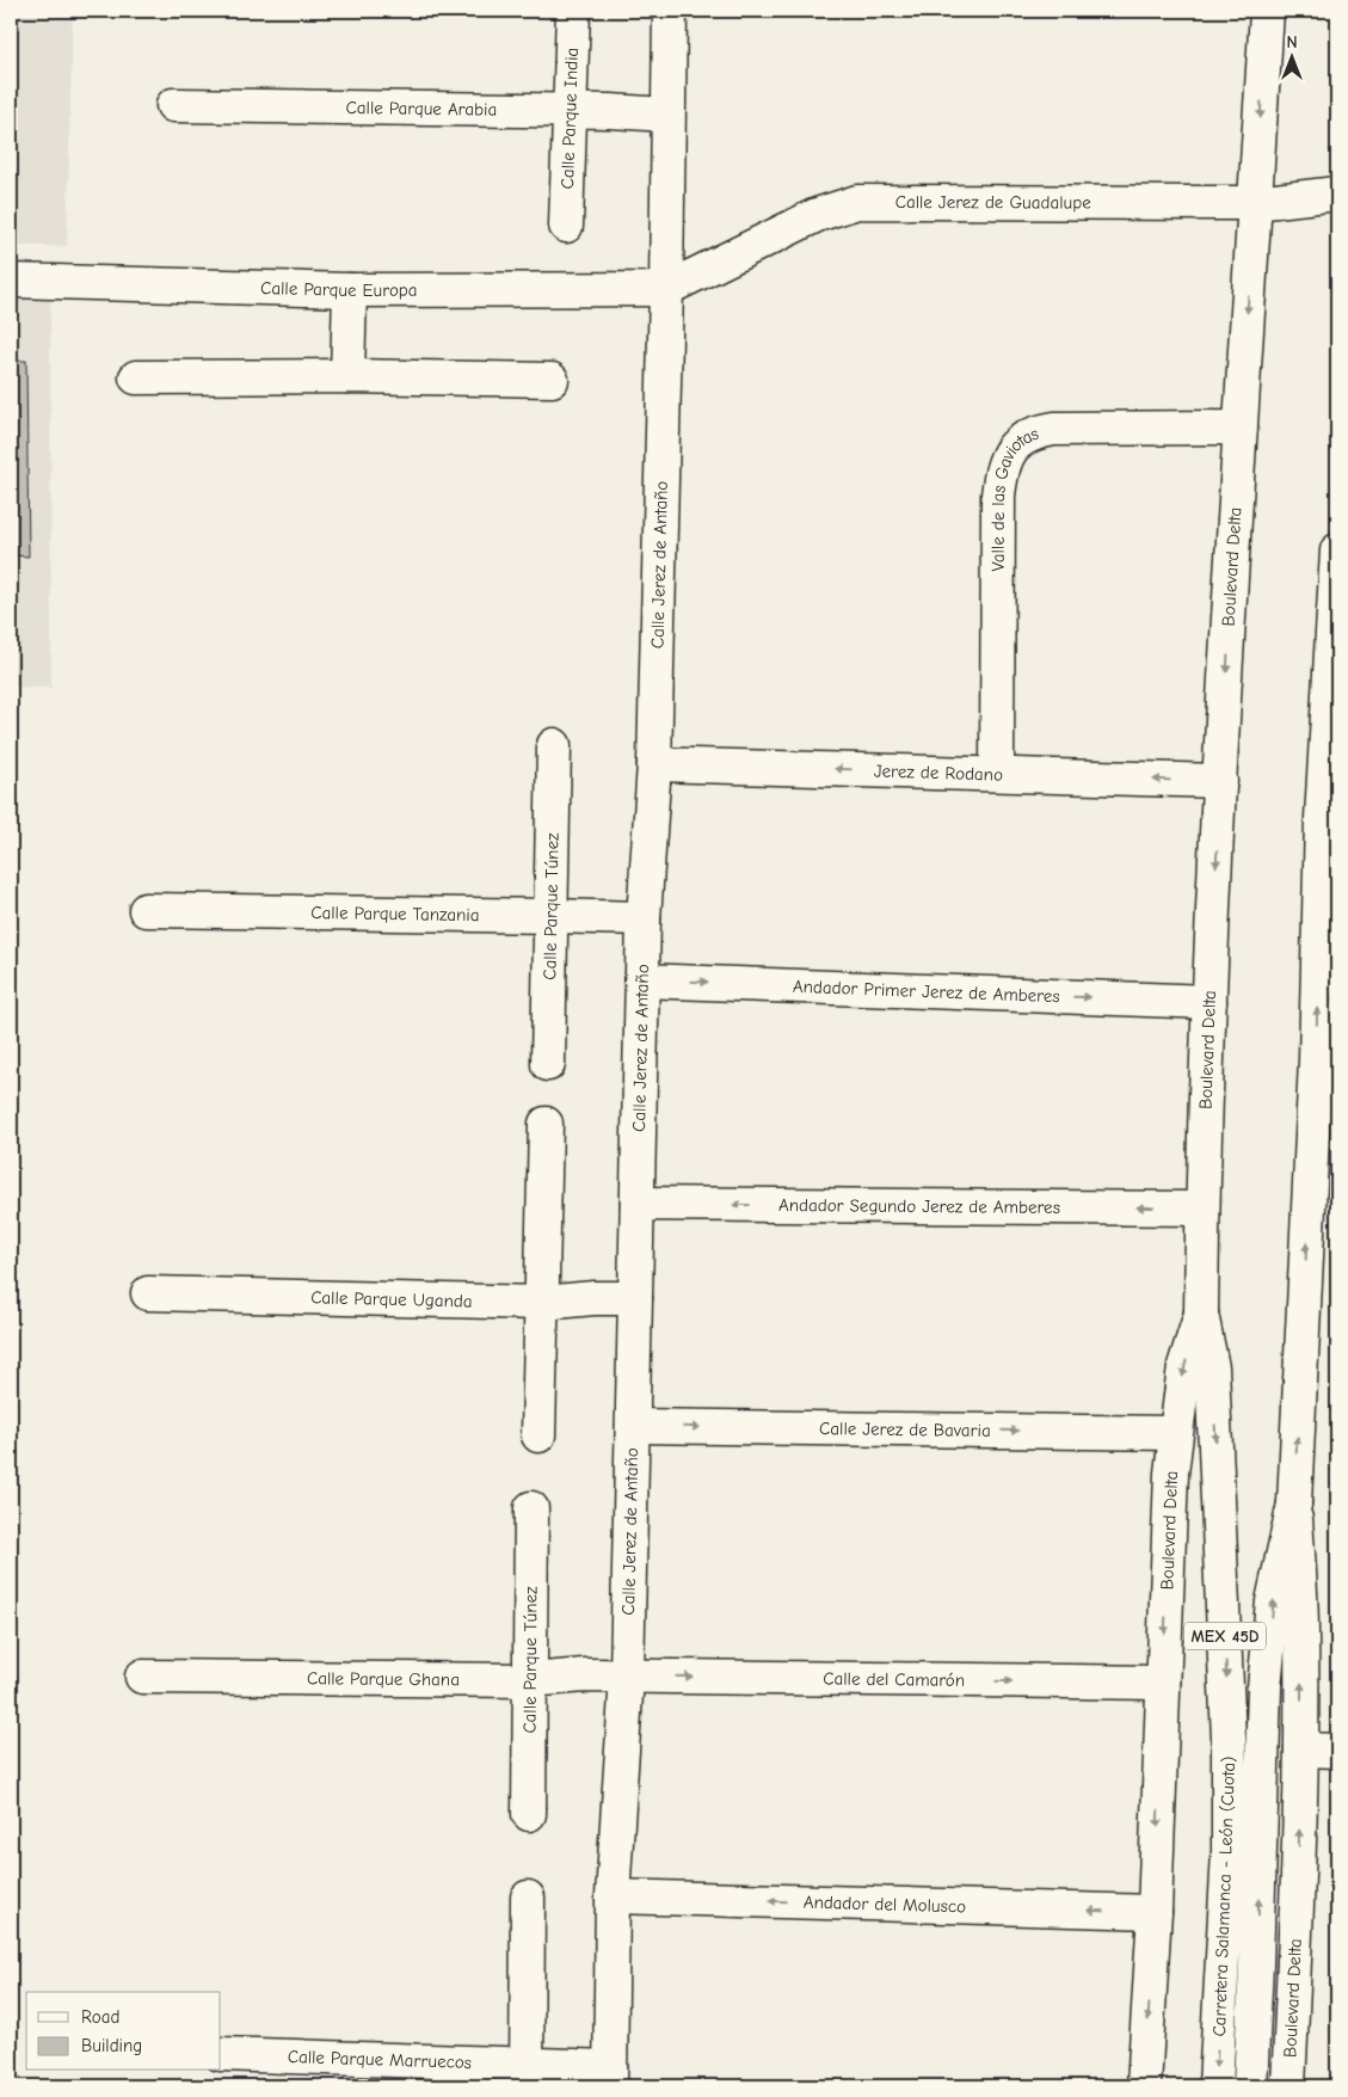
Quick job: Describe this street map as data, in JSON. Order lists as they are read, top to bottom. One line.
{"streets":{"main road":["Calle Parque Arabia","Calle Parque India","Calle Jerez de Guadalupe","Calle Parque Europa","Valle de las Gaviotas","Calle Jerez de Antaño","Boulevard Delta","Jerez de Rodano","Calle Parque Túnez","Calle Parque Tanzania","Andador Primer Jerez de Amberes","Andador Segundo Jerez de Amberes","Calle Parque Uganda","Calle Jerez de Bavaria","MEX 45D","Calle Parque Ghana","Calle del Camarón","Carretera Salamanca - León (Cuota)","Andador del Molusco","Calle Parque Marruecos"]},"crossings":[["Calle Parque Arabia","Calle Parque India"],["Calle Parque Arabia","Calle Jerez de Antaño"],["Calle Jerez de Guadalupe","Calle Parque Europa"],["Calle Jerez de Guadalupe","Calle Jerez de Antaño"],["Calle Jerez de Guadalupe","Boulevard Delta"],["Calle Parque Europa","Calle Jerez de Antaño"],["Valle de las Gaviotas","Boulevard Delta"],["Valle de las Gaviotas","Jerez de Rodano"],["Calle Jerez de Antaño","Jerez de Rodano"],["Calle Jerez de Antaño","Calle Parque Tanzania"],["Calle Jerez de Antaño","Andador Primer Jerez de Amberes"],["Calle Jerez de Antaño","Andador Segundo Jerez de Amberes"],["Calle Jerez de Antaño","Calle Parque Uganda"],["Calle Jerez de Antaño","Calle Jerez de Bavaria"],["Calle Jerez de Antaño","Calle Parque Ghana"],["Calle Jerez de Antaño","Calle del Camarón"],["Calle Jerez de Antaño","Andador del Molusco"],["Calle Jerez de Antaño","Calle Parque Marruecos"],["Boulevard Delta","Jerez de Rodano"],["Boulevard Delta","Andador Primer Jerez de Amberes"],["Boulevard Delta","Andador Segundo Jerez de Amberes"],["Boulevard Delta","Calle Jerez de Bavaria"],["Boulevard Delta","Calle del Camarón"],["Boulevard Delta","Carretera Salamanca - León (Cuota)"],["Boulevard Delta","Andador del Molusco"],["Calle Parque Túnez","Calle Parque Tanzania"],["Calle Parque Túnez","Calle Parque Ghana"],["Calle Parque Ghana","Calle del Camarón"]],"one_way":["Jerez de Rodano","Andador Primer Jerez de Amberes","Andador Segundo Jerez de Amberes","Calle Jerez de Bavaria","Calle del Camarón","Andador del Molusco"],"legend":["Road","Building"],"north":"top"}
